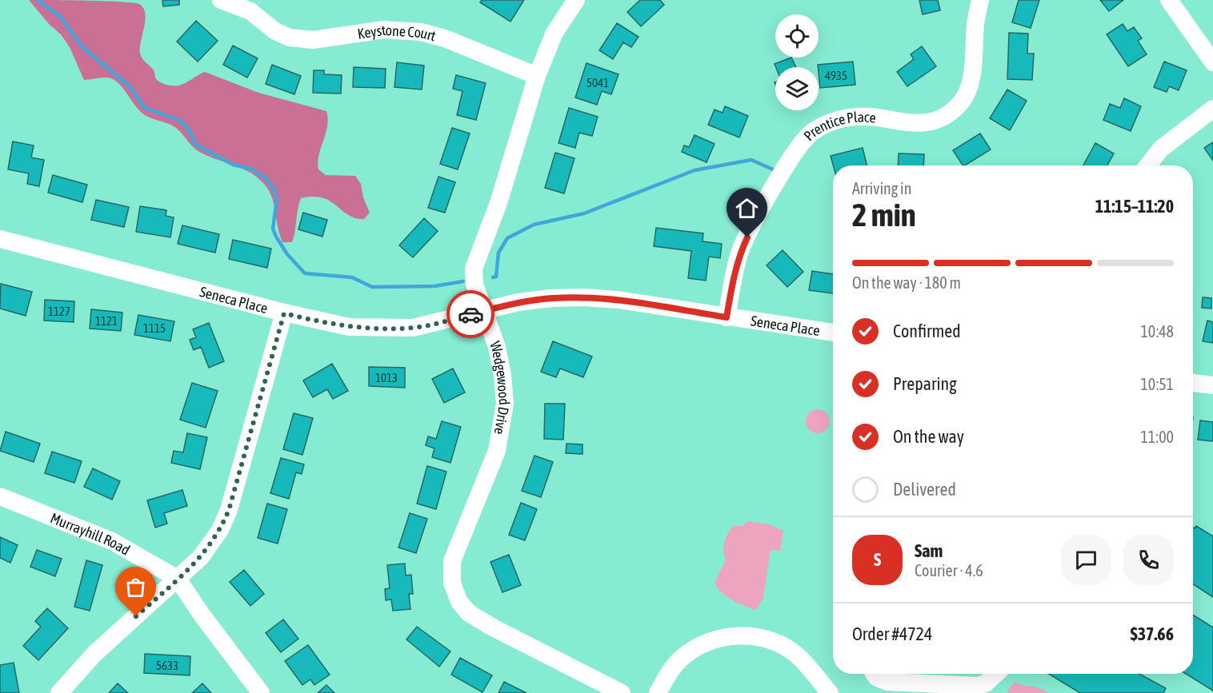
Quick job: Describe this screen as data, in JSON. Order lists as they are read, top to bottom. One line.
{"streets":{"street":["Keystone Court","Prentice Place","Seneca Place","Wedgewood Drive","Murrayhill Road"]},"crossings":[["Keystone Court","Wedgewood Drive"],["Prentice Place","Seneca Place"],["Seneca Place","Wedgewood Drive"]],"house_numbers":["4935","5041","1127","1121","1115","1013","5633"],"page":{"heading":["2 min","Arriving in","11:15–11:20"],"panel":["Sam","Courier · 4.6","Order #4724","$37.66"],"bar":"On the way · 180 m","list":[["Confirmed","10:48"],["Preparing","10:51"],["On the way","11:00"],"Delivered"],"round":"S"}}
